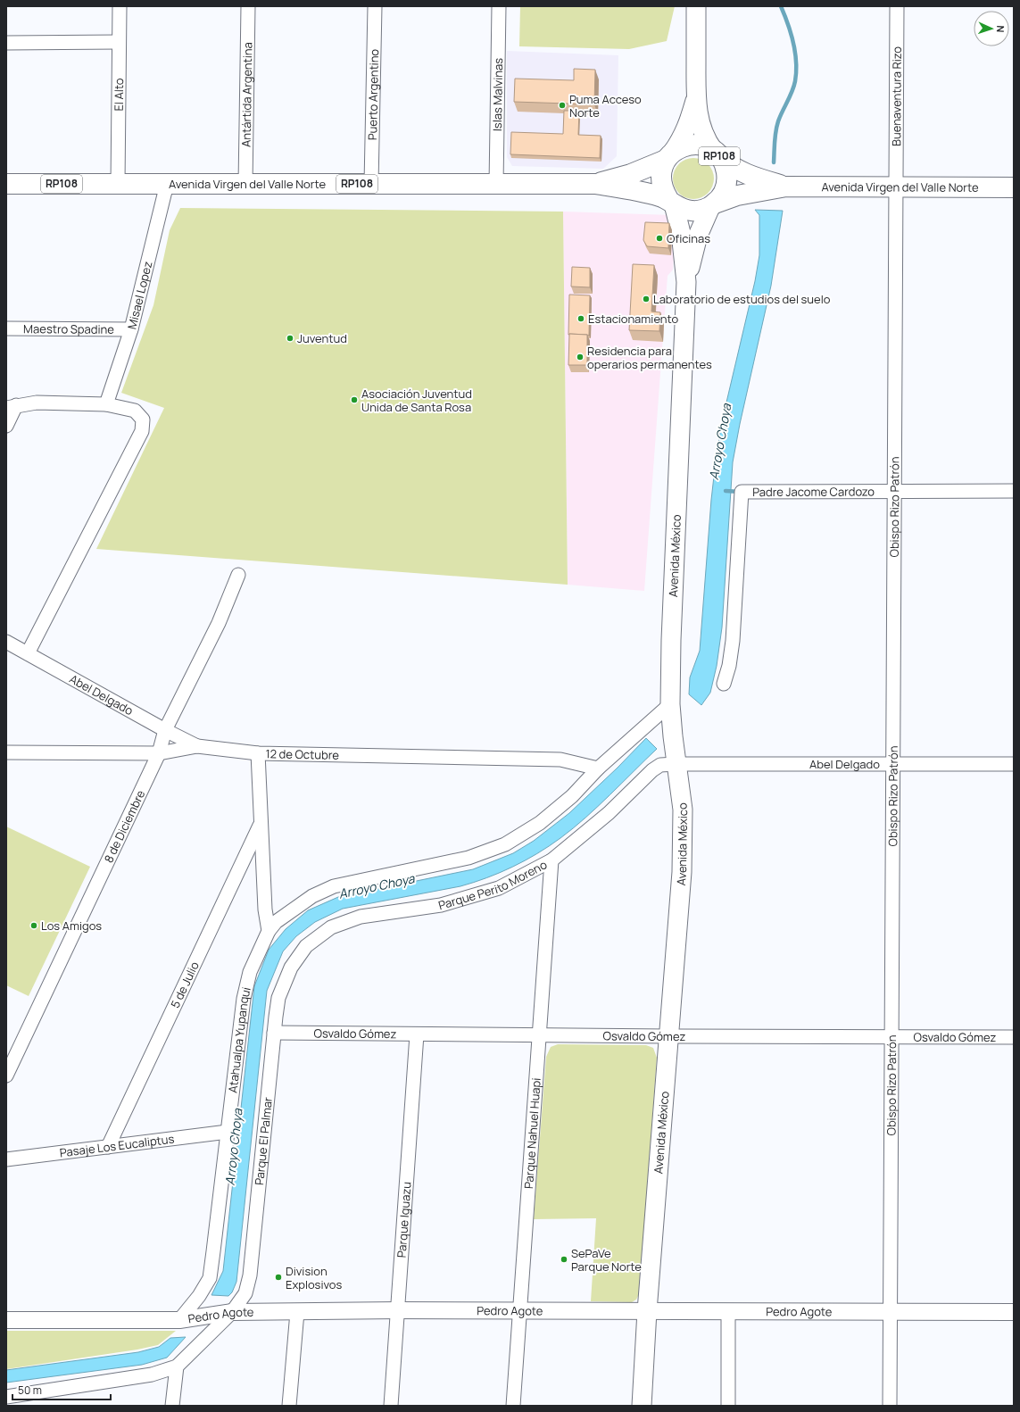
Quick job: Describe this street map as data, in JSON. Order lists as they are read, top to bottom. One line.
{"streets":{"main road":["RP108","Avenida Virgen del Valle Norte","Avenida México"],"street":["El Alto","Antártida Argentina","Puerto Argentino","Islas Malvinas","Buenaventura Rizo","Misael Lopez","Maestro Spadine","Padre Jacome Cardozo","Obispo Rizo Patrón","Abel Delgado","12 de Octubre","8 de Diciembre","Parque Perito Moreno","5 de Julio","Osvaldo Gómez","Atahualpa Yupanqui","Parque Nahuel Huapi","Parque El Palmar","Pasaje Los Eucaliptus","Parque Iguazu","Pedro Agote"]},"crossings":[["El Alto","Avenida Virgen del Valle Norte"],["Antártida Argentina","Avenida Virgen del Valle Norte"],["Puerto Argentino","Avenida Virgen del Valle Norte"],["Islas Malvinas","Avenida Virgen del Valle Norte"],["Buenaventura Rizo","Avenida Virgen del Valle Norte"],["Buenaventura Rizo","Obispo Rizo Patrón"],["RP108","Avenida Virgen del Valle Norte"],["RP108","Avenida México"],["Avenida Virgen del Valle Norte","Misael Lopez"],["Avenida Virgen del Valle Norte","Obispo Rizo Patrón"],["Avenida Virgen del Valle Norte","Avenida México"],["Misael Lopez","Maestro Spadine"],["Padre Jacome Cardozo","Obispo Rizo Patrón"],["Obispo Rizo Patrón","Abel Delgado"],["Obispo Rizo Patrón","Osvaldo Gómez"],["Obispo Rizo Patrón","Pedro Agote"],["Avenida México","Abel Delgado"],["Avenida México","Parque Perito Moreno"],["Avenida México","Osvaldo Gómez"],["Avenida México","Pedro Agote"],["Abel Delgado","12 de Octubre"],["Abel Delgado","8 de Diciembre"],["Abel Delgado","Parque Perito Moreno"],["12 de Octubre","8 de Diciembre"],["Parque Perito Moreno","Parque Nahuel Huapi"],["Parque Perito Moreno","Parque El Palmar"],["5 de Julio","Pasaje Los Eucaliptus"],["Osvaldo Gómez","Parque Nahuel Huapi"],["Osvaldo Gómez","Parque El Palmar"],["Osvaldo Gómez","Parque Iguazu"],["Atahualpa Yupanqui","Pasaje Los Eucaliptus"],["Atahualpa Yupanqui","Pedro Agote"],["Parque Nahuel Huapi","Pedro Agote"],["Parque El Palmar","Pedro Agote"],["Parque Iguazu","Pedro Agote"]],"water":["Arroyo Choya"],"places":["Puma Acceso Norte","Oficinas","Laboratorio de estudios del suelo","Estacionamiento","Juventud","Residencia para operarios permanentes","Asociación Juventud Unida de Santa Rosa","Los Amigos","SePaVe Parque Norte","Division Explosivos"],"scale_bar":"50 m","north":"right"}
